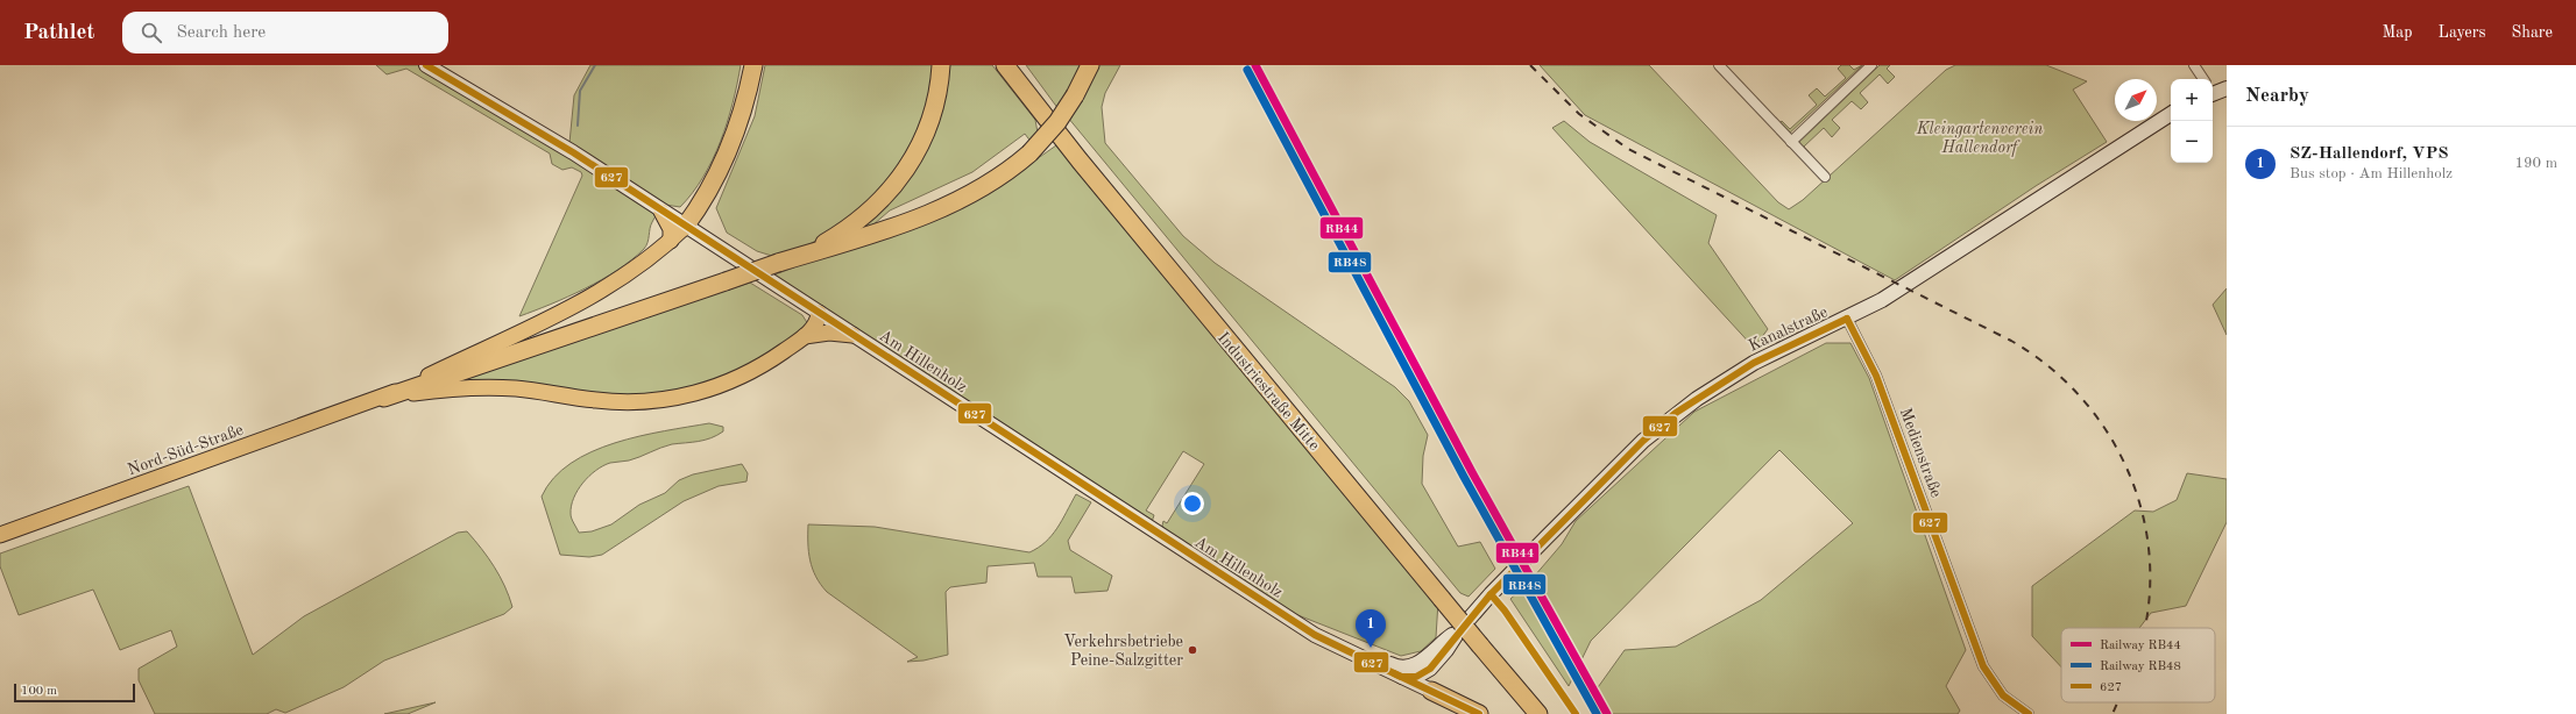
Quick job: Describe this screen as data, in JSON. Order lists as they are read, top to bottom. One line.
{"streets":{"highway":["Industriestraße Mitte"],"main road":["Nord-Süd-Straße"],"street":["Kanalstraße","Am Hillenholz","Medienstraße"]},"crossings":[["Kanalstraße","Am Hillenholz"],["Kanalstraße","Medienstraße"]],"parks":["Kleingartenverein Hallendorf"],"places":["Verkehrsbetriebe Peine-Salzgitter"],"lines":["rail line RB44","transit line 627","rail line RB48"],"legend":["Railway RB44","Railway RB48","627"],"scale_bar":"100 m","north":"top right","page":{"header":"Pathlet","search":"Search here","nav":["Map","Layers","Share"],"heading":"Nearby","map_buttons":["+","−"],"list":[{"mark":"1","name":"SZ-Hallendorf, VPS","note":"Bus stop · Am Hillenholz","value":"190 m"}],"pins":"1","scale":"100 m"}}
